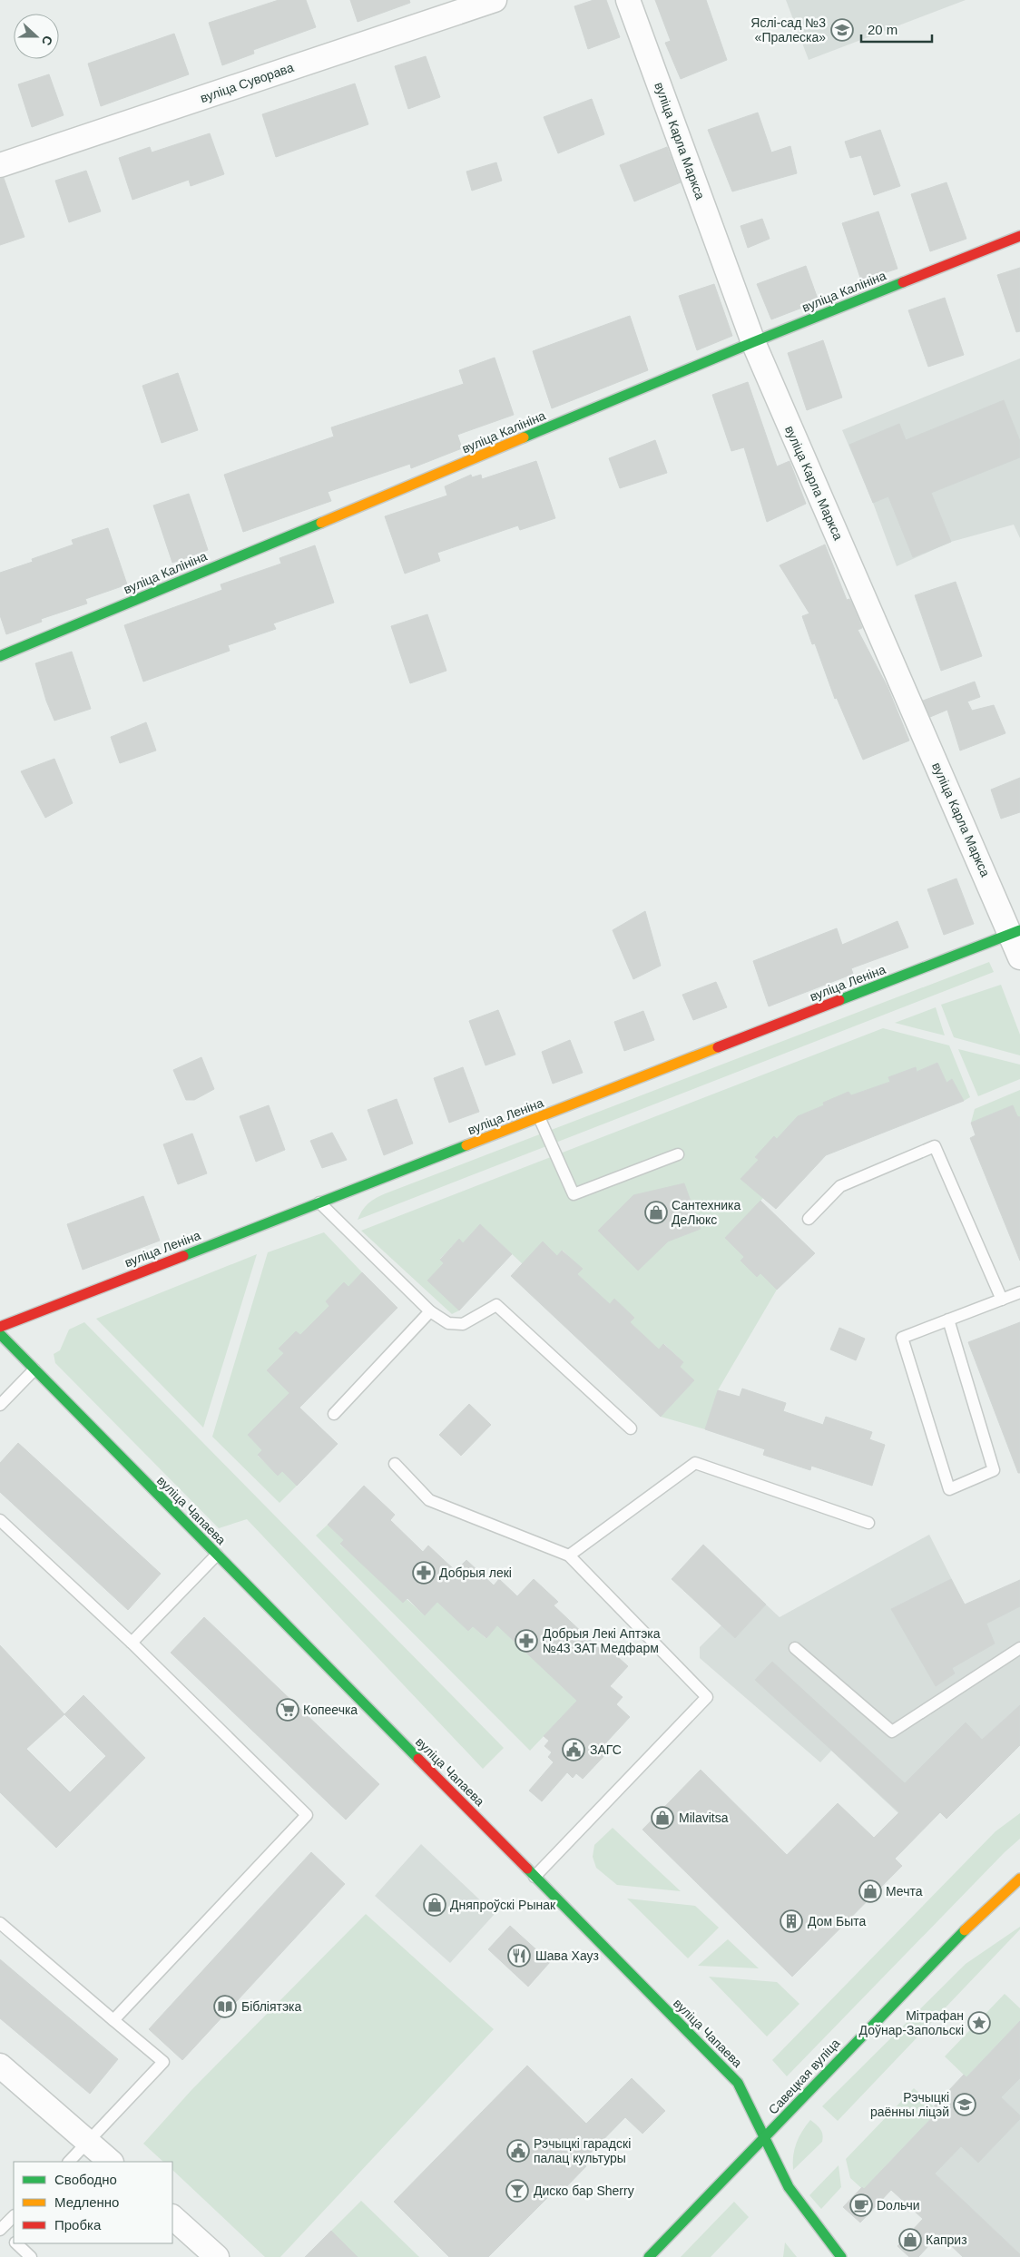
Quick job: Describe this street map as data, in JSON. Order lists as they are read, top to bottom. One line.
{"streets":{"street":["вуліца Суворава","вуліца Карла Маркса","вуліца Калініна","вуліца Леніна","вуліца Чапаева","Савецкая вуліца"]},"crossings":[["вуліца Карла Маркса","вуліца Калініна"],["вуліца Карла Маркса","вуліца Леніна"],["вуліца Чапаева","Савецкая вуліца"]],"places":{"school or university":["Яслі-сад №3 «Пралеска»","Рэчыцкі раённы ліцэй"],"shop":["Сантехника ДеЛюкс","Milavitsa","Мечта","Дняпроўскі Рынак","Каприз"],"pharmacy":["Добрыя лекі","Добрыя Лекі Аптэка №43 ЗАТ Медфарм"],"supermarket":["Копеечка"],"public building":["ЗАГС","Рэчыцкі гарадскі палац культуры"],"building":["Дом Быта"],"restaurant":["Шава Хауз"],"library":["Бібліятэка"],"place":["Мітрафан Доўнар-Запольскі"],"bar":["Диско бар Sherry"],"cafe":["Doльчи"]},"legend":["Свободно","Медленно","Пробка"],"scale_bar":"20 m","north":"right"}
